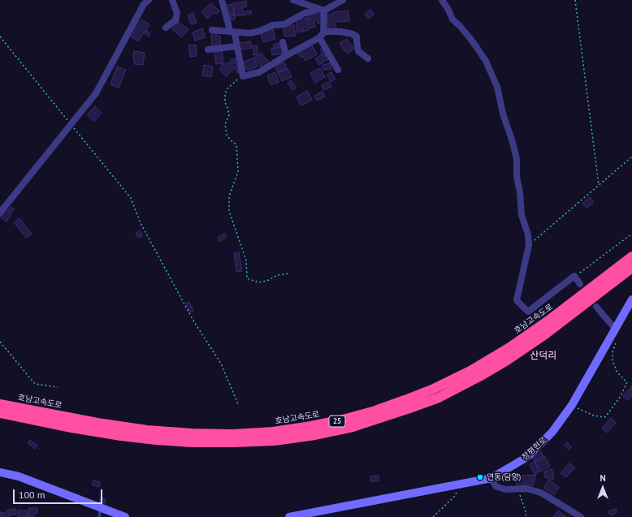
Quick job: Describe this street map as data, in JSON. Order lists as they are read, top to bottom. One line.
{"streets":{"highway":["호남고속도로","25"],"main road":["창평현로"]},"districts":["산덕리"],"places":["연동(담양)"],"scale_bar":"100 m","north":"top"}
